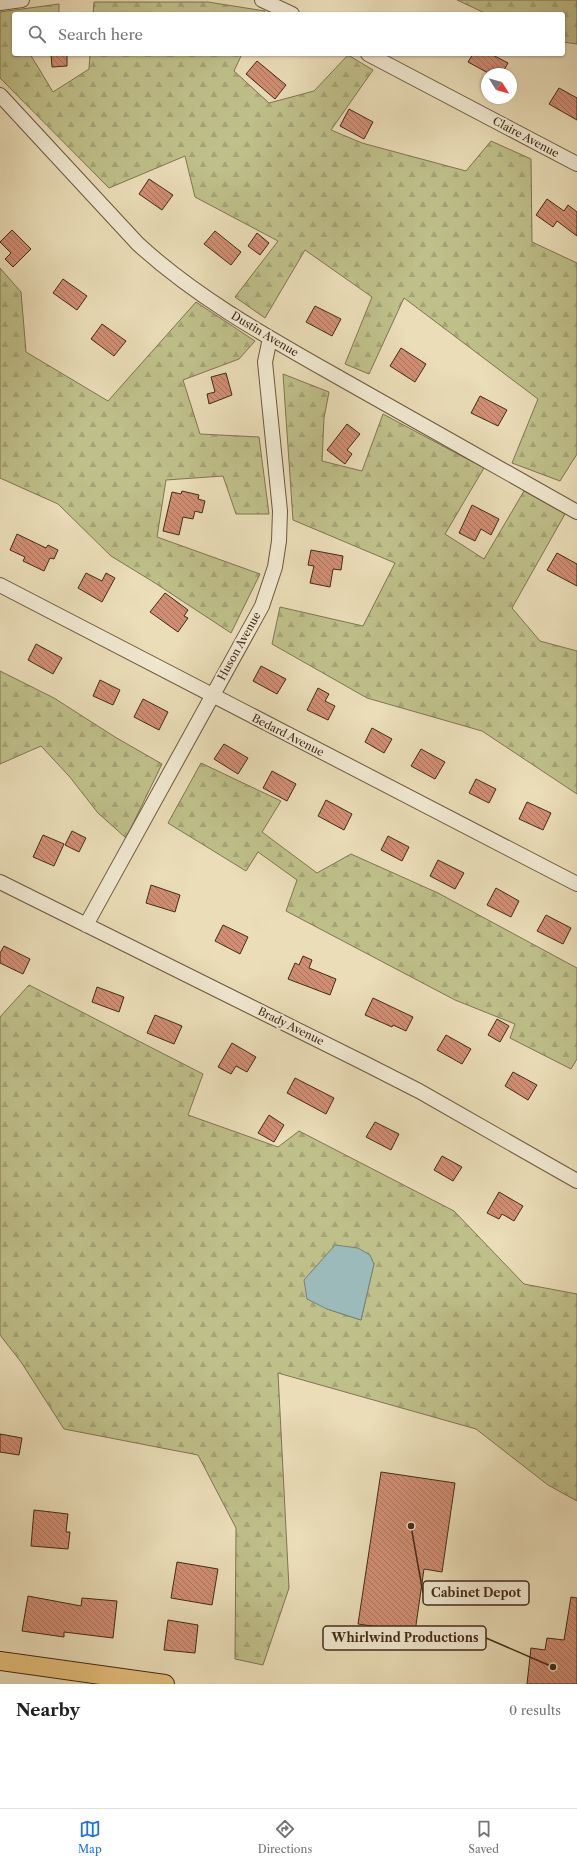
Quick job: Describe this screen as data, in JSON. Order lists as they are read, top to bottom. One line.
{"streets":{"street":["Claire Avenue","Dustin Avenue","Huson Avenue","Bedard Avenue","Brady Avenue"]},"crossings":[["Dustin Avenue","Huson Avenue"],["Huson Avenue","Bedard Avenue"],["Huson Avenue","Brady Avenue"]],"places":["Cabinet Depot","Whirlwind Productions"],"north":"bottom right","page":{"search":"Search here","heading":["Nearby","0 results"],"nav":["Map","Directions","Saved"]}}
